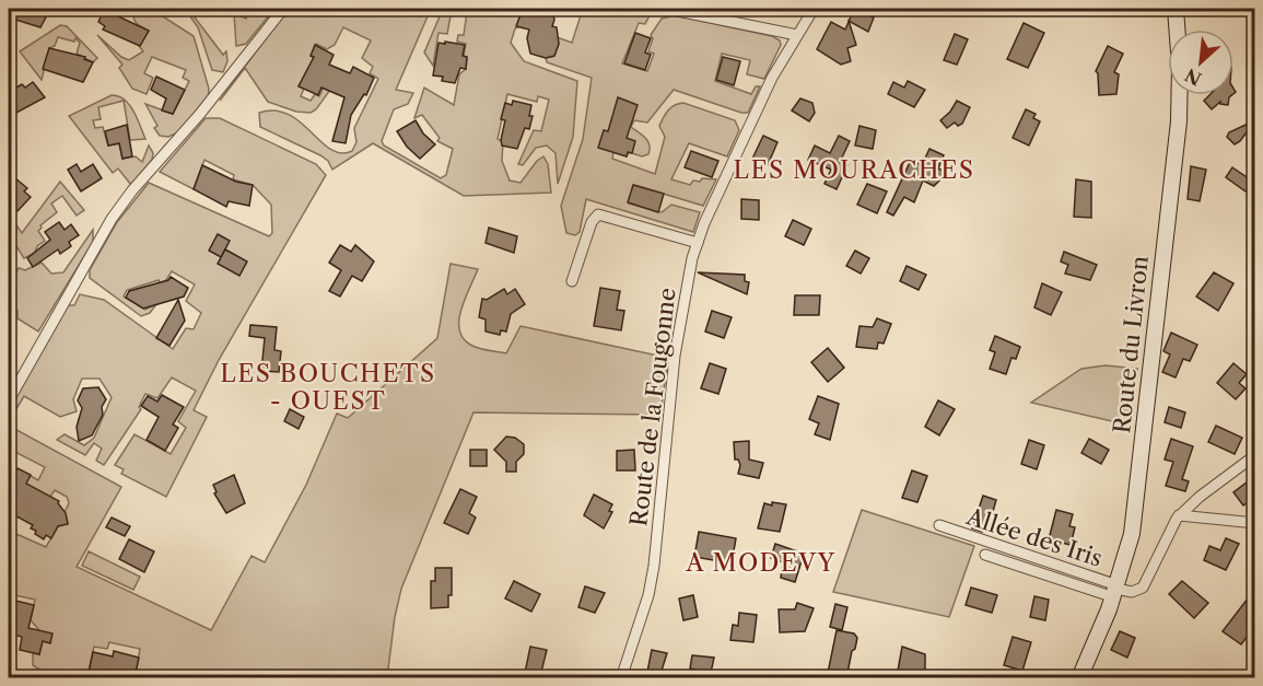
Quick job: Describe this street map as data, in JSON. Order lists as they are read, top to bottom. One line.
{"streets":{"street":["Route du Livron","Route de la Fougonne","Allée des Iris"]},"crossings":[["Route du Livron","Allée des Iris"]],"districts":["LES MOURACHES","LES BOUCHETS - OUEST","A MODEVY"],"north":"bottom left"}
